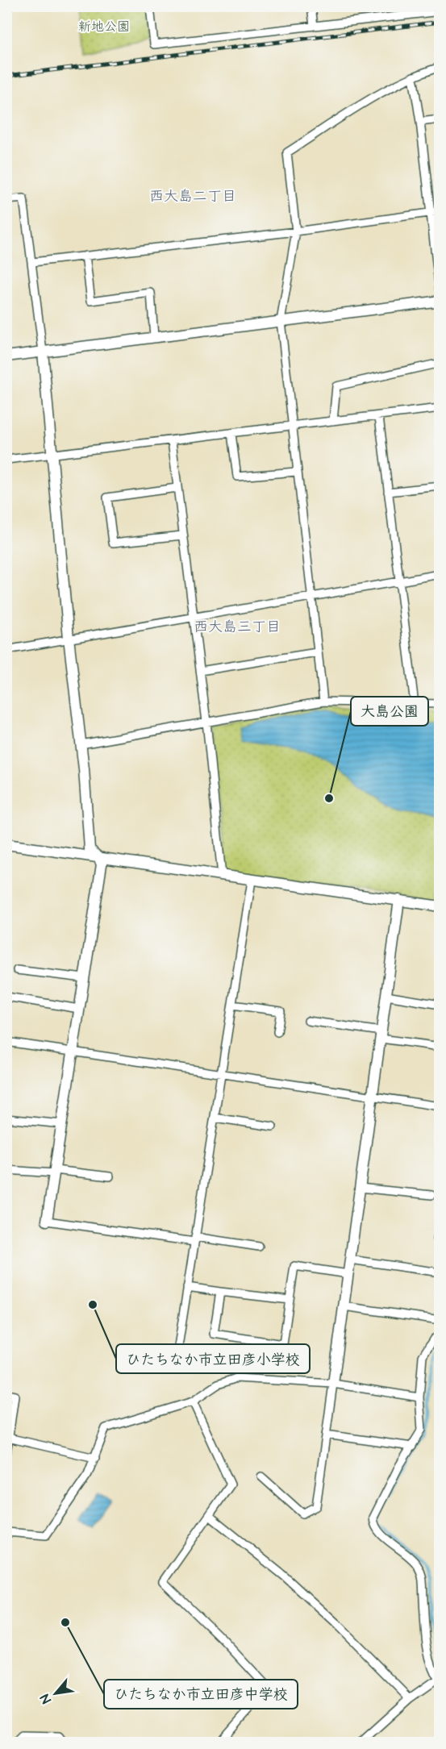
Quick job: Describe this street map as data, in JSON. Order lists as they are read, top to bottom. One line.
{"districts":["西大島二丁目","西大島三丁目"],"parks":["新地公園"],"places":["大島公園","ひたちなか市立田彦小学校","ひたちなか市立田彦中学校"],"north":"bottom left"}
